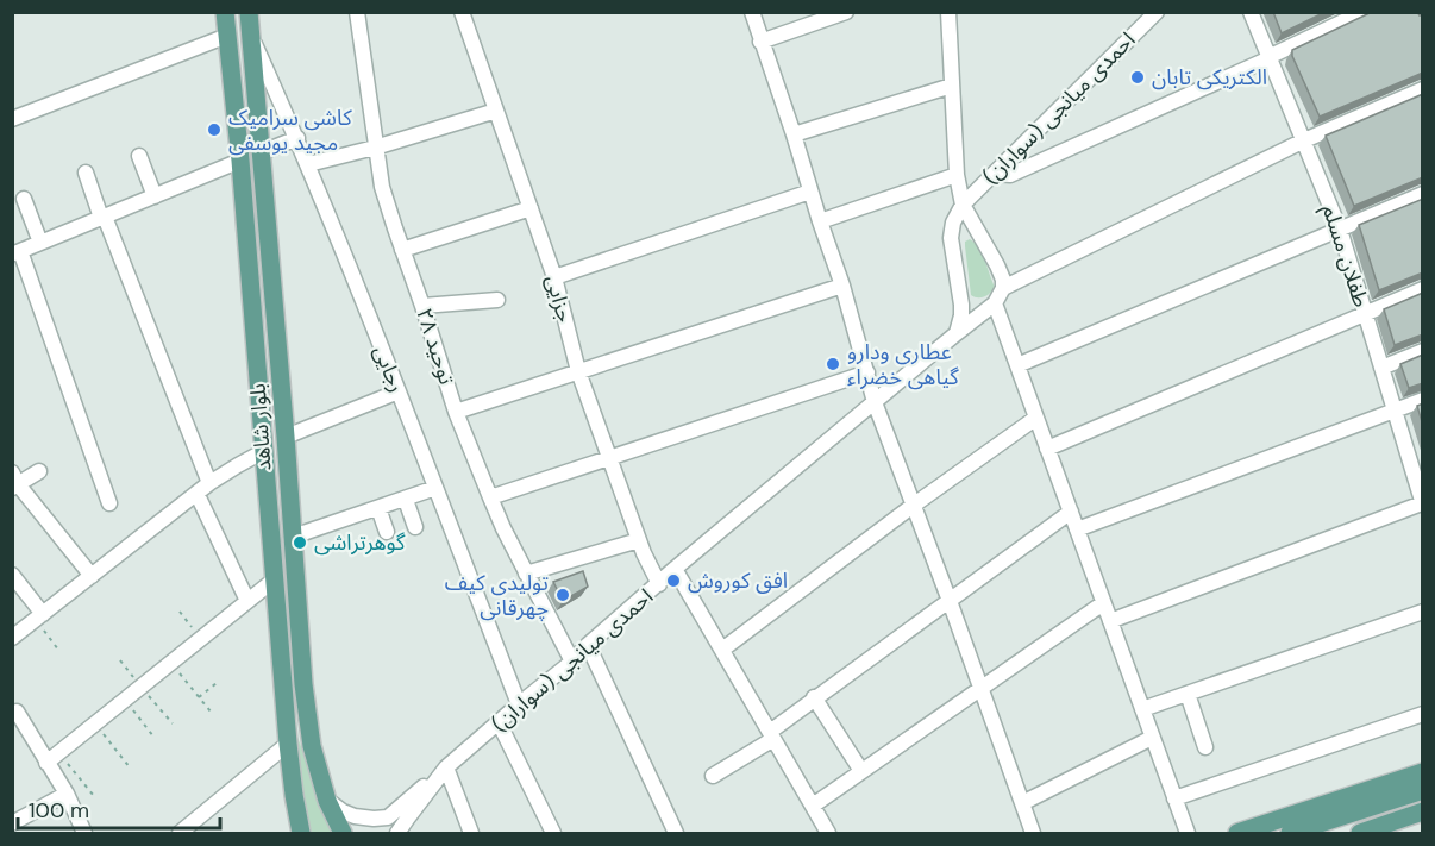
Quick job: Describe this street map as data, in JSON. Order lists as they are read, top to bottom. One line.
{"streets":{"main road":["بلوار شاهد"],"street":["احمدی میانجی (سواران)","طفلان مسلم","جزایی","توحید ۲۸","رجایی"]},"crossings":[["احمدی میانجی (سواران)","جزایی"],["احمدی میانجی (سواران)","توحید ۲۸"],["احمدی میانجی (سواران)","رجایی"],["رجایی","بلوار شاهد"]],"places":["الکتریکی تابان","کاشی سرامیک مجید یوسفی","عطاری ودارو گیاهی خضراء","گوهرتراشی","افق کوروش","تولیدی کیف چهرقانی"],"scale_bar":"100 m"}
